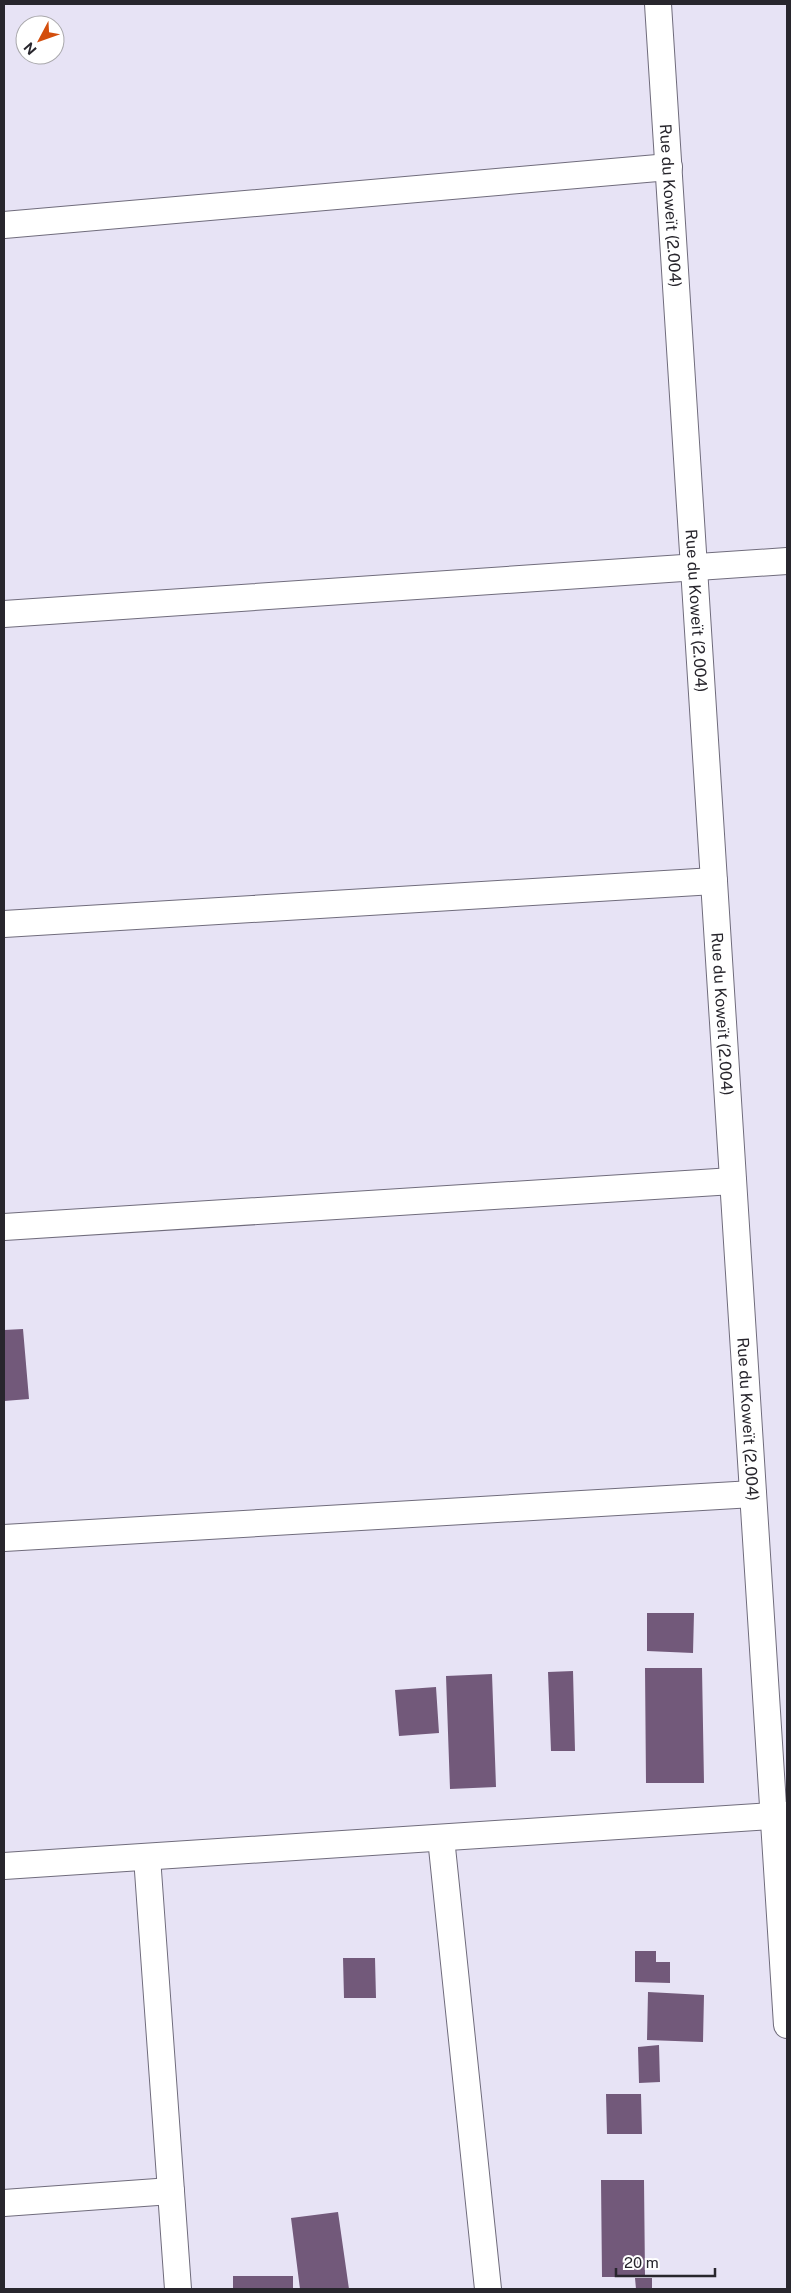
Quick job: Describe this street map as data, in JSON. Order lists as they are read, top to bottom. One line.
{"streets":{"street":["Rue du Koweït (2.004)"]},"scale_bar":"20 m","north":"bottom left"}
